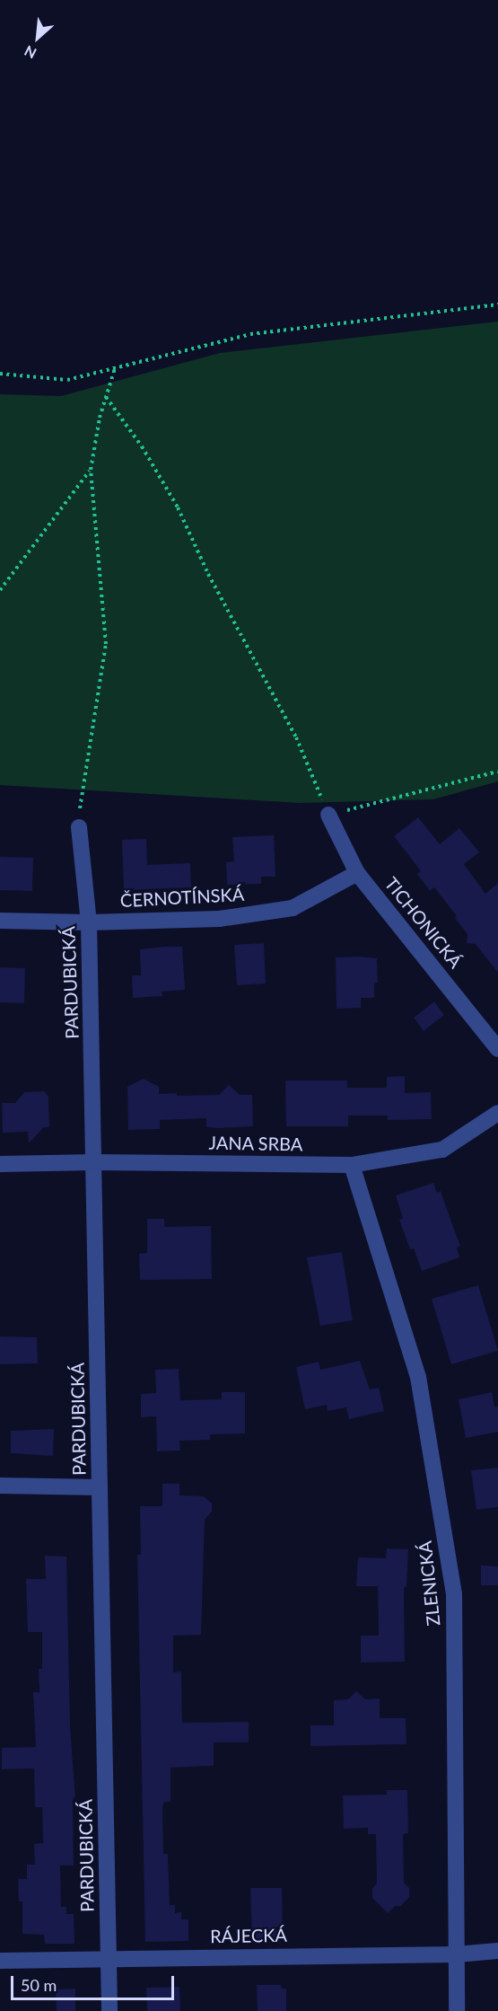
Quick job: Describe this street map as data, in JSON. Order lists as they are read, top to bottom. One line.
{"streets":{"street":["ČERNOTÍNSKÁ","TICHONICKÁ","PARDUBICKÁ","JANA SRBA","ZLENICKÁ","RÁJECKÁ"]},"crossings":[["ČERNOTÍNSKÁ","TICHONICKÁ"],["ČERNOTÍNSKÁ","PARDUBICKÁ"],["PARDUBICKÁ","JANA SRBA"],["PARDUBICKÁ","RÁJECKÁ"],["JANA SRBA","ZLENICKÁ"],["ZLENICKÁ","RÁJECKÁ"]],"scale_bar":"50 m","north":"bottom left"}
